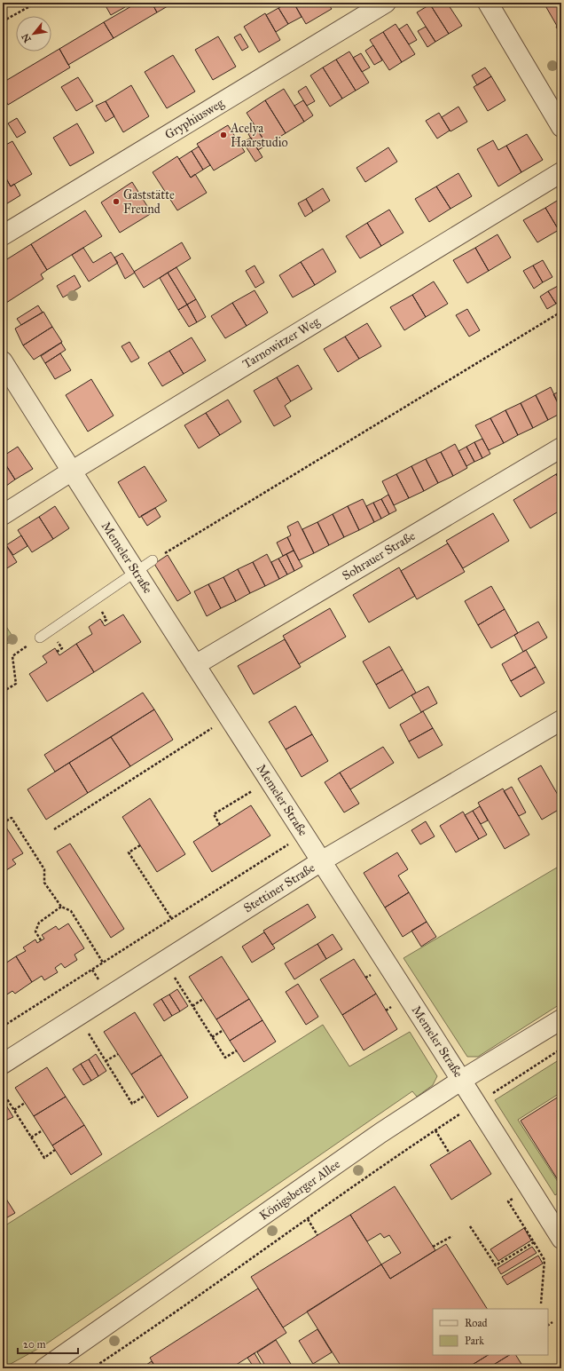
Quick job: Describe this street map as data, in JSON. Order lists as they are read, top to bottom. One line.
{"streets":{"street":["Gryphiusweg","Tarnowitzer Weg","Sohrauer Straße","Memeler Straße","Stettiner Straße","Königsberger Allee"]},"crossings":[["Tarnowitzer Weg","Memeler Straße"],["Sohrauer Straße","Memeler Straße"],["Memeler Straße","Stettiner Straße"],["Memeler Straße","Königsberger Allee"]],"places":["Acelya Haarstudio","Gaststätte Freund"],"legend":["Road","Park"],"scale_bar":"20 m","north":"bottom left"}
